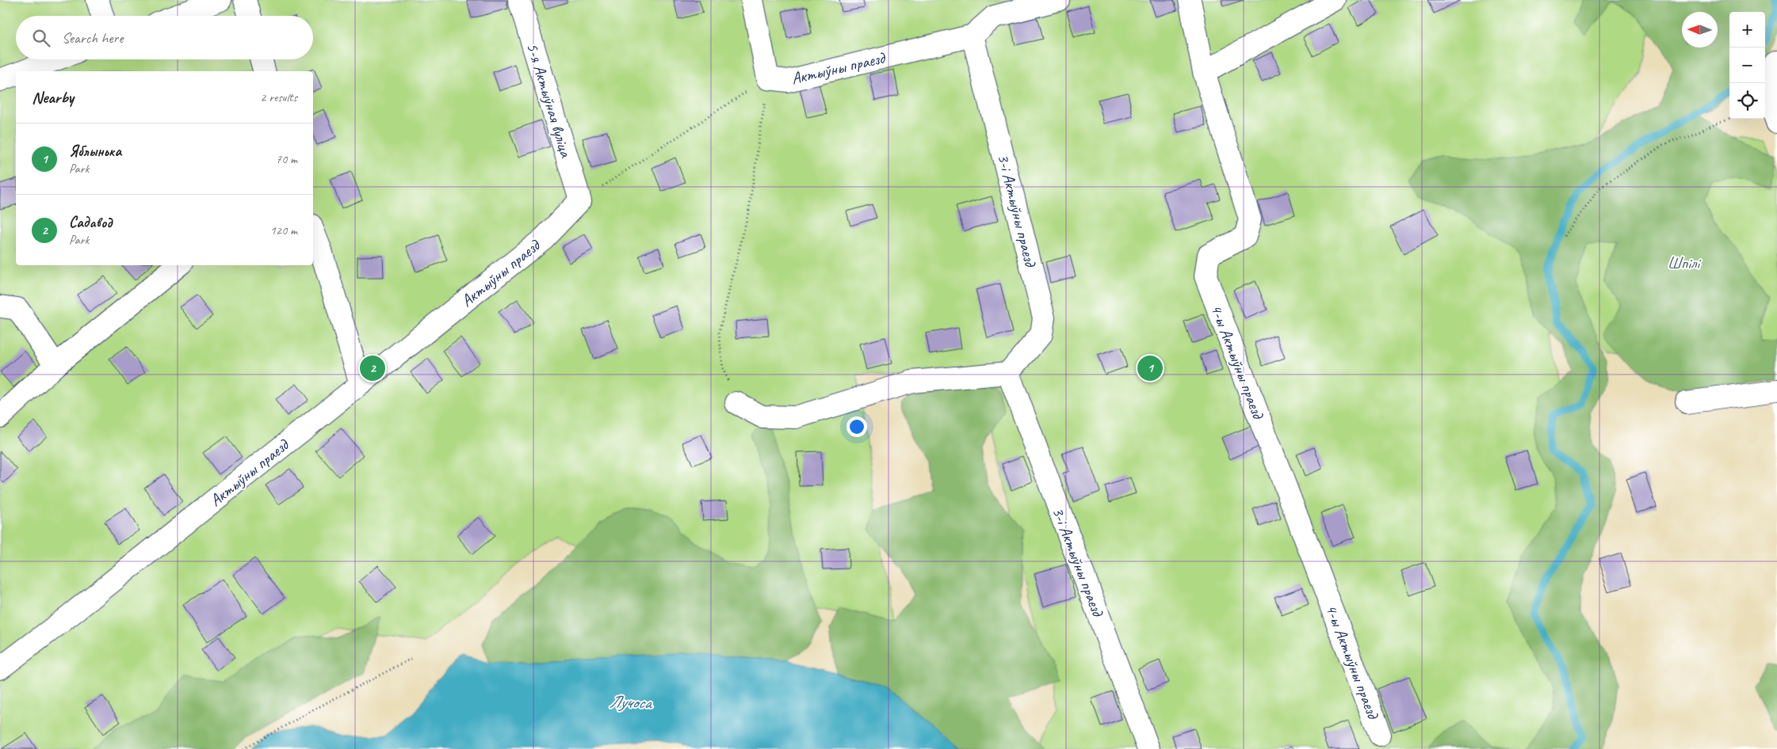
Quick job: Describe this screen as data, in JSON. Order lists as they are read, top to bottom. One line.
{"streets":{"lane":["Актыўны праезд","5-я Актыўная вуліца","3-і Актыўны праезд","4-ы Актыўны праезд"]},"crossings":[["Актыўны праезд","5-я Актыўная вуліца"],["Актыўны праезд","3-і Актыўны праезд"]],"water":["Лучоса"],"parks":["Шпілі"],"north":"left","page":{"map_buttons":["+","−"],"search":"Search here","heading":["Nearby","2 results"],"list":[{"mark":"1","name":"Яблынька","note":"Park","value":"70 m"},{"mark":"2","name":"Садавод","note":"Park","value":"120 m"}],"pins":["1","2"]}}
